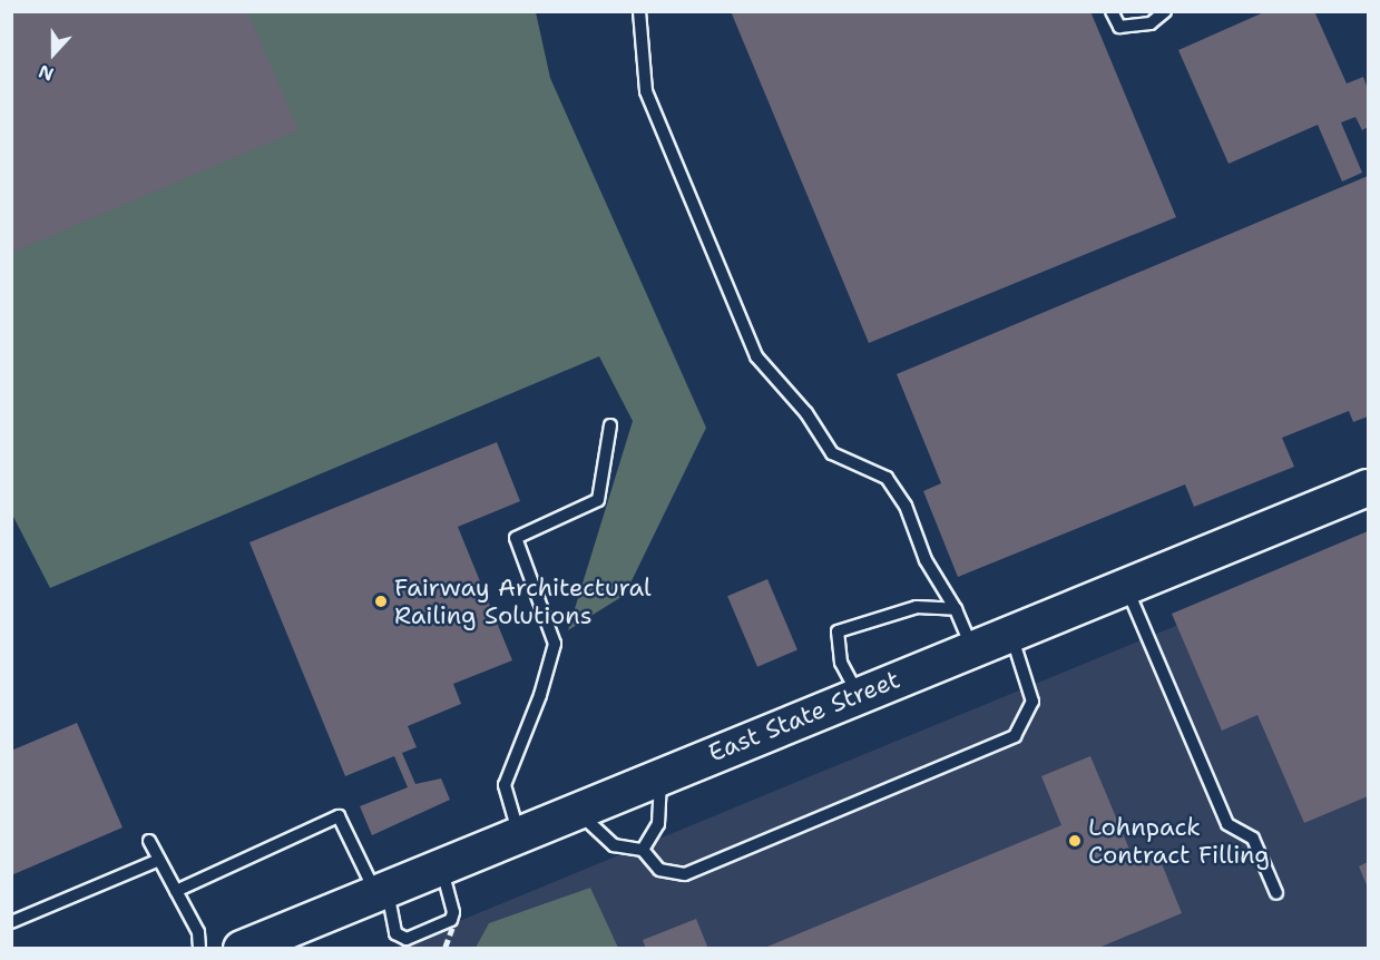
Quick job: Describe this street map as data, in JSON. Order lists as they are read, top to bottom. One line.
{"streets":{"street":["East State Street"]},"places":["Fairway Architectural Railing Solutions","Lohnpack Contract Filling"],"north":"bottom"}
